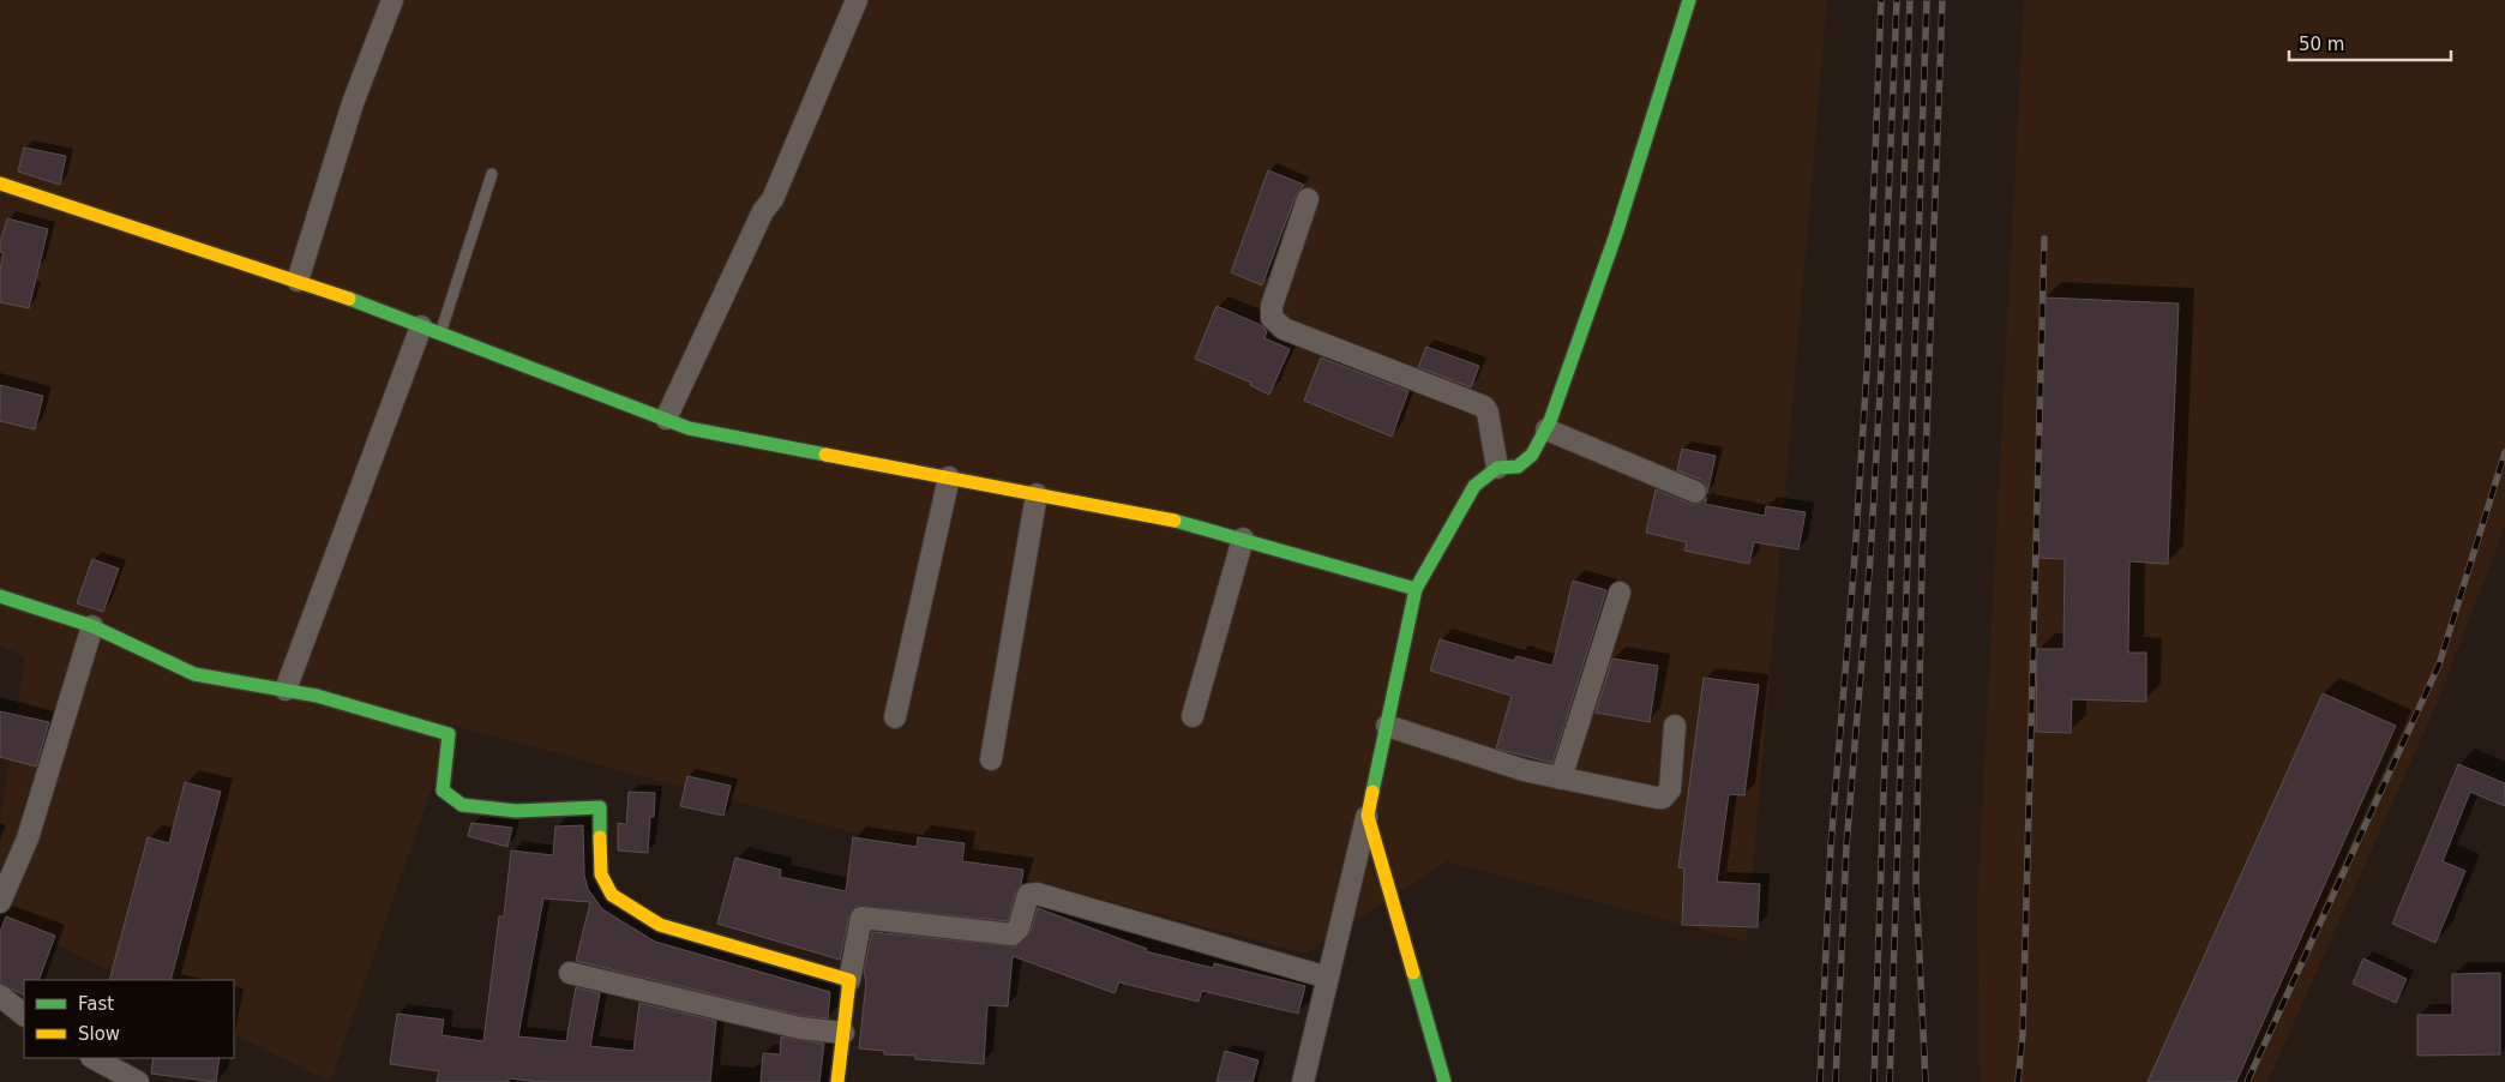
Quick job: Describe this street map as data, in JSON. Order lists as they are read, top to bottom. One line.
{"legend":["Fast","Slow"],"scale_bar":"50 m"}
